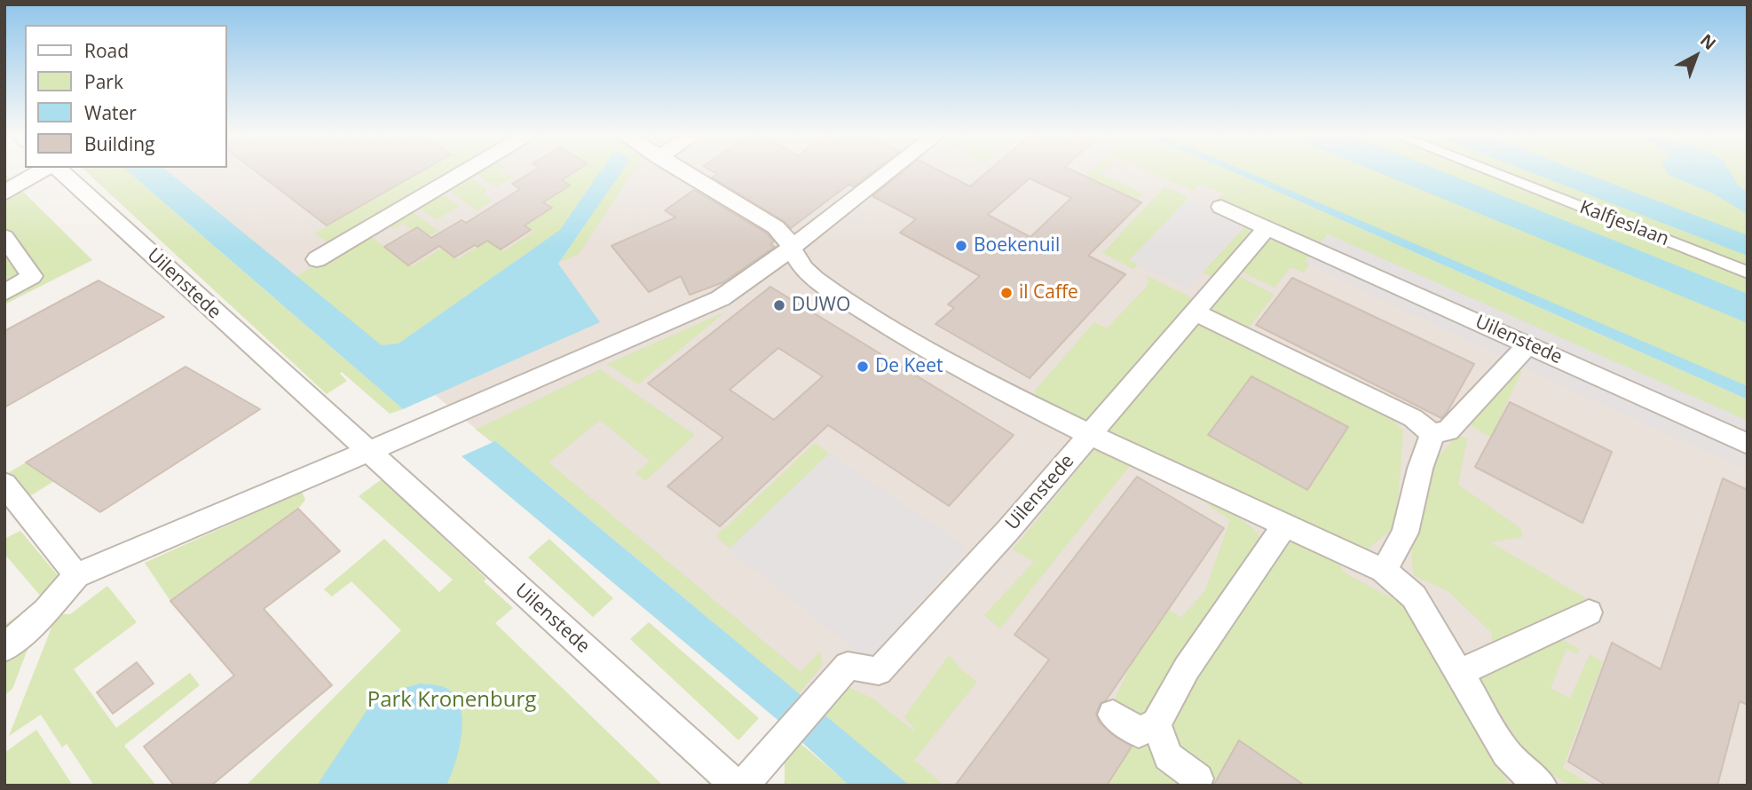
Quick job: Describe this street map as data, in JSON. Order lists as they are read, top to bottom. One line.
{"streets":{"street":["Kalfjeslaan","Uilenstede"]},"parks":["Park Kronenburg"],"places":["Boekenuil","il Caffe","DUWO","De Keet"],"legend":["Road","Park","Water","Building"],"north":"top right"}
